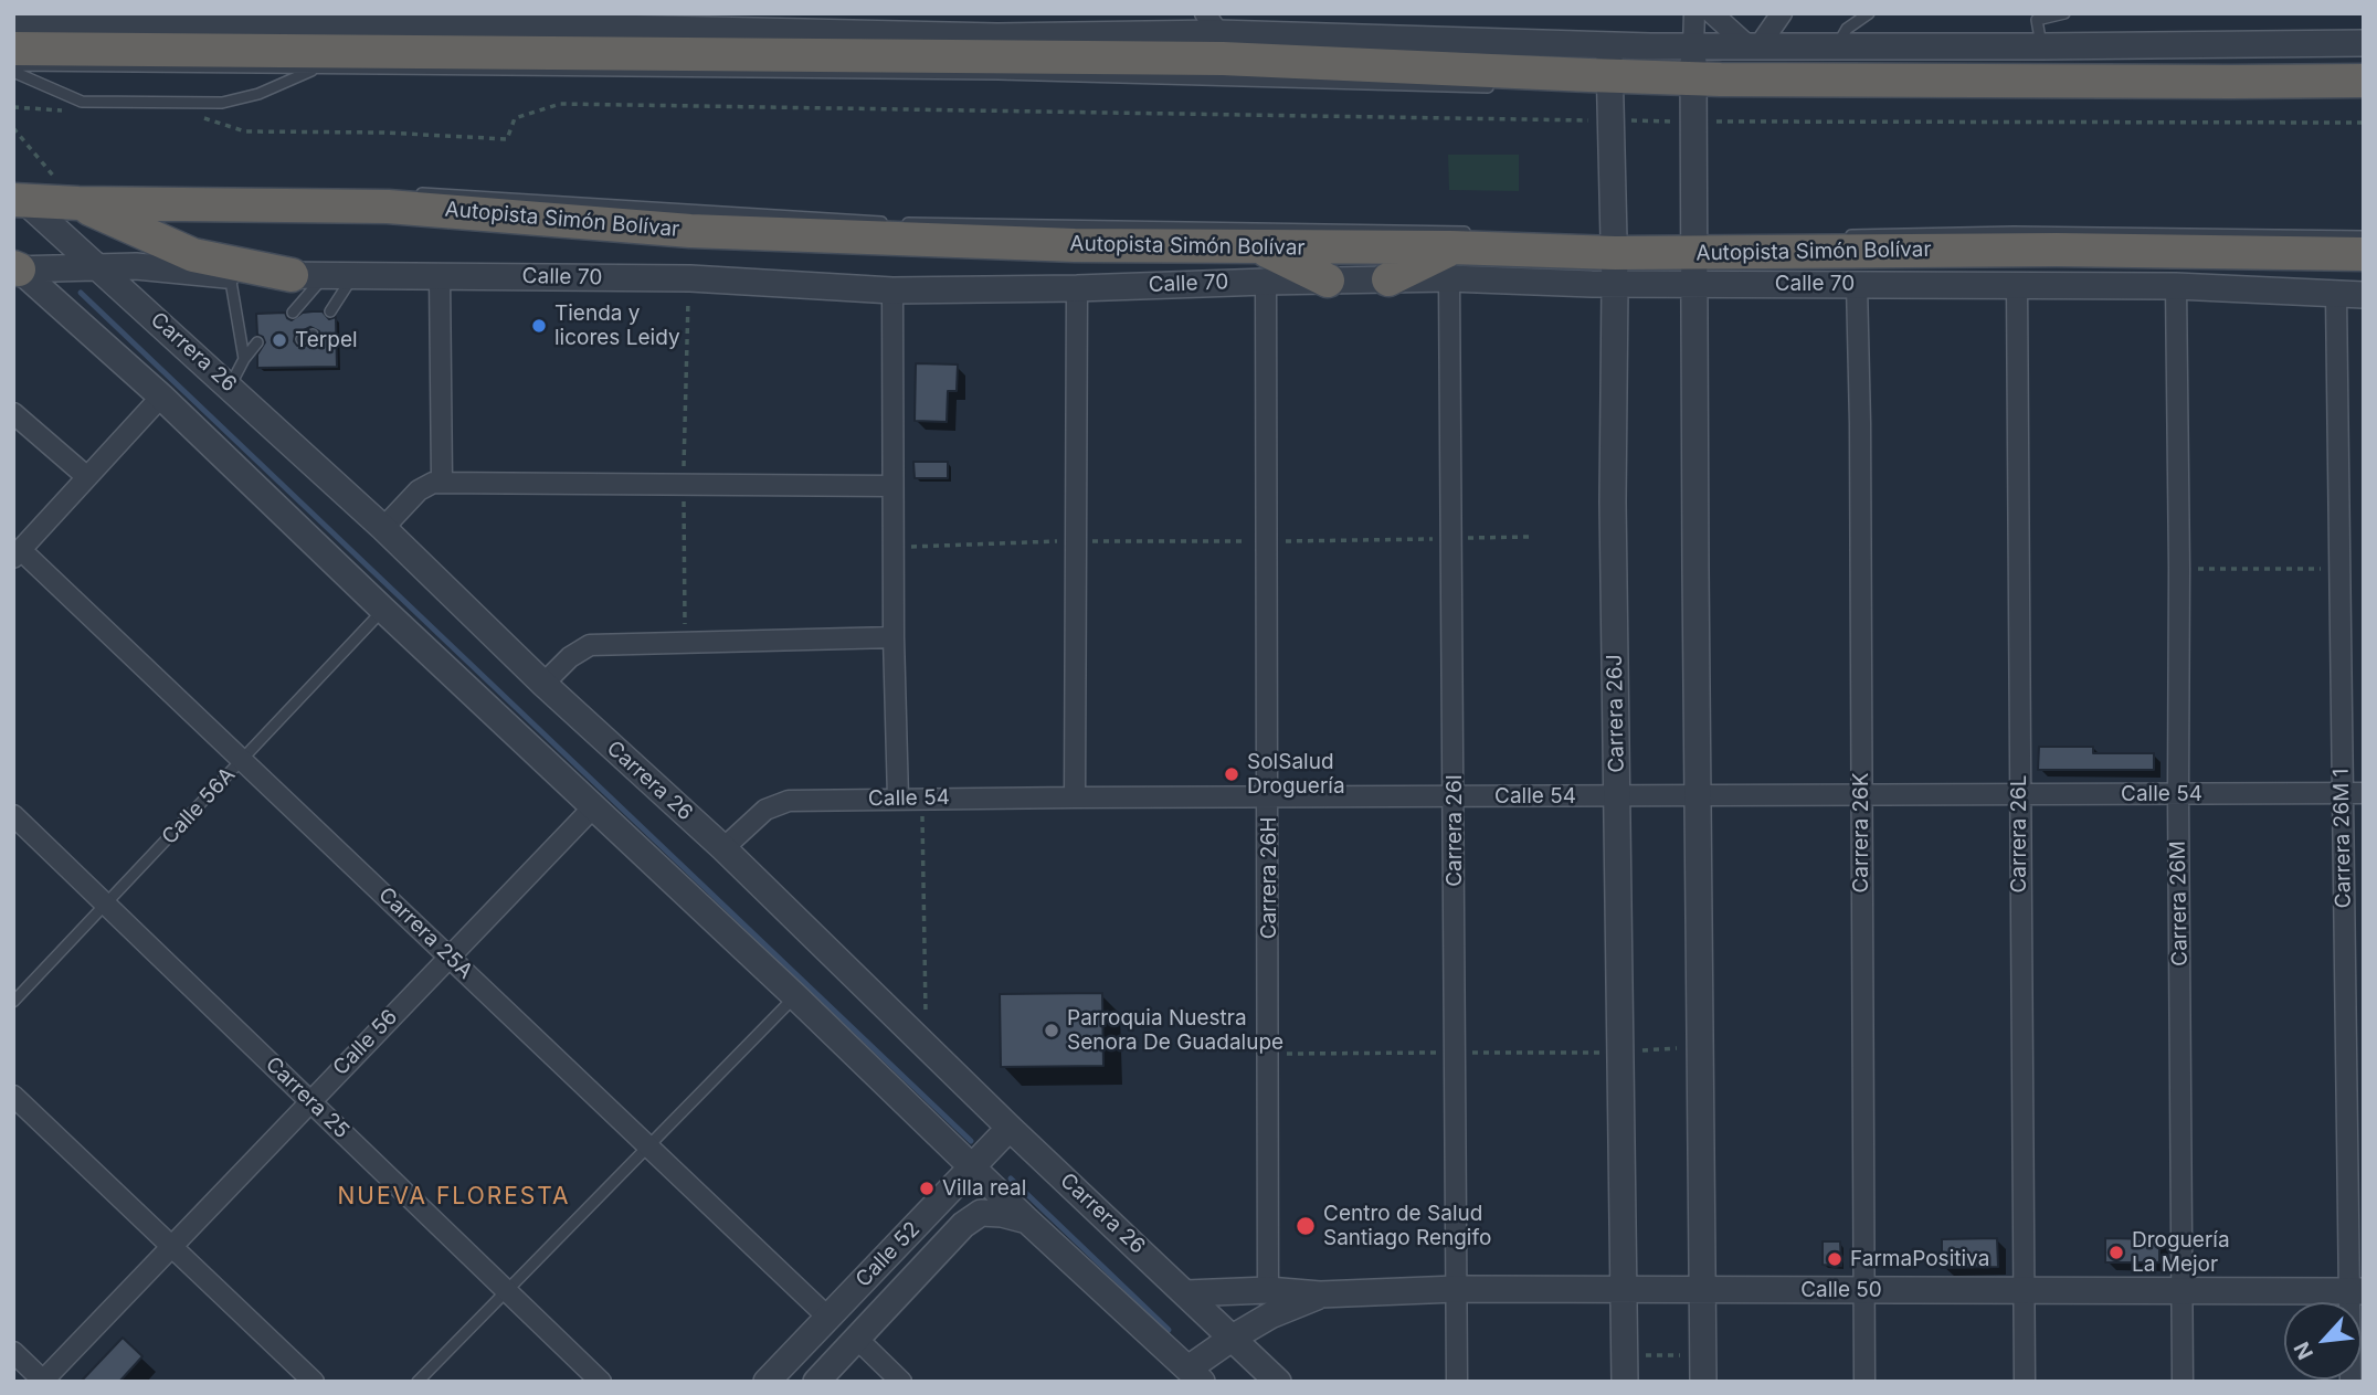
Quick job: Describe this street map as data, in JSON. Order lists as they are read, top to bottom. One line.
{"streets":{"highway":["Autopista Simón Bolívar"],"street":["Calle 70","Carrera 26","Carrera 26J","Calle 54","Carrera 26I","Carrera 26K","Carrera 26L","Carrera 26M 1","Carrera 26H","Carrera 26M","Carrera 25A","Calle 56","Carrera 25","Calle 52","Calle 50"],"lane":["Calle 56A"]},"crossings":[["Autopista Simón Bolívar","Calle 70"],["Autopista Simón Bolívar","Carrera 26"],["Autopista Simón Bolívar","Carrera 26J"],["Autopista Simón Bolívar","Carrera 26I"],["Calle 70","Carrera 26"],["Calle 70","Carrera 26K"],["Calle 70","Carrera 26L"],["Calle 70","Carrera 26M 1"],["Calle 70","Carrera 26H"],["Calle 70","Carrera 26M"],["Carrera 26","Calle 54"],["Carrera 26","Calle 52"],["Carrera 26","Calle 50"],["Carrera 26J","Calle 54"],["Carrera 26J","Calle 50"],["Calle 54","Carrera 26I"],["Calle 54","Carrera 26K"],["Calle 54","Carrera 26L"],["Calle 54","Carrera 26M 1"],["Calle 54","Carrera 26H"],["Calle 54","Carrera 26M"],["Calle 56A","Carrera 25A"],["Calle 56A","Carrera 25"],["Carrera 26I","Calle 50"],["Carrera 26K","Calle 50"],["Carrera 26L","Calle 50"],["Carrera 26M 1","Calle 50"],["Carrera 26H","Calle 50"],["Carrera 26M","Calle 50"],["Carrera 25A","Calle 56"],["Carrera 25A","Calle 52"],["Calle 56","Carrera 25"]],"districts":["NUEVA FLORESTA"],"places":["Tienda y licores Leidy","Terpel","SolSalud Droguería","Parroquia Nuestra Senora De Guadalupe","Villa real","Centro de Salud Santiago Rengifo","Droguería La Mejor","FarmaPositiva"],"north":"bottom left"}
